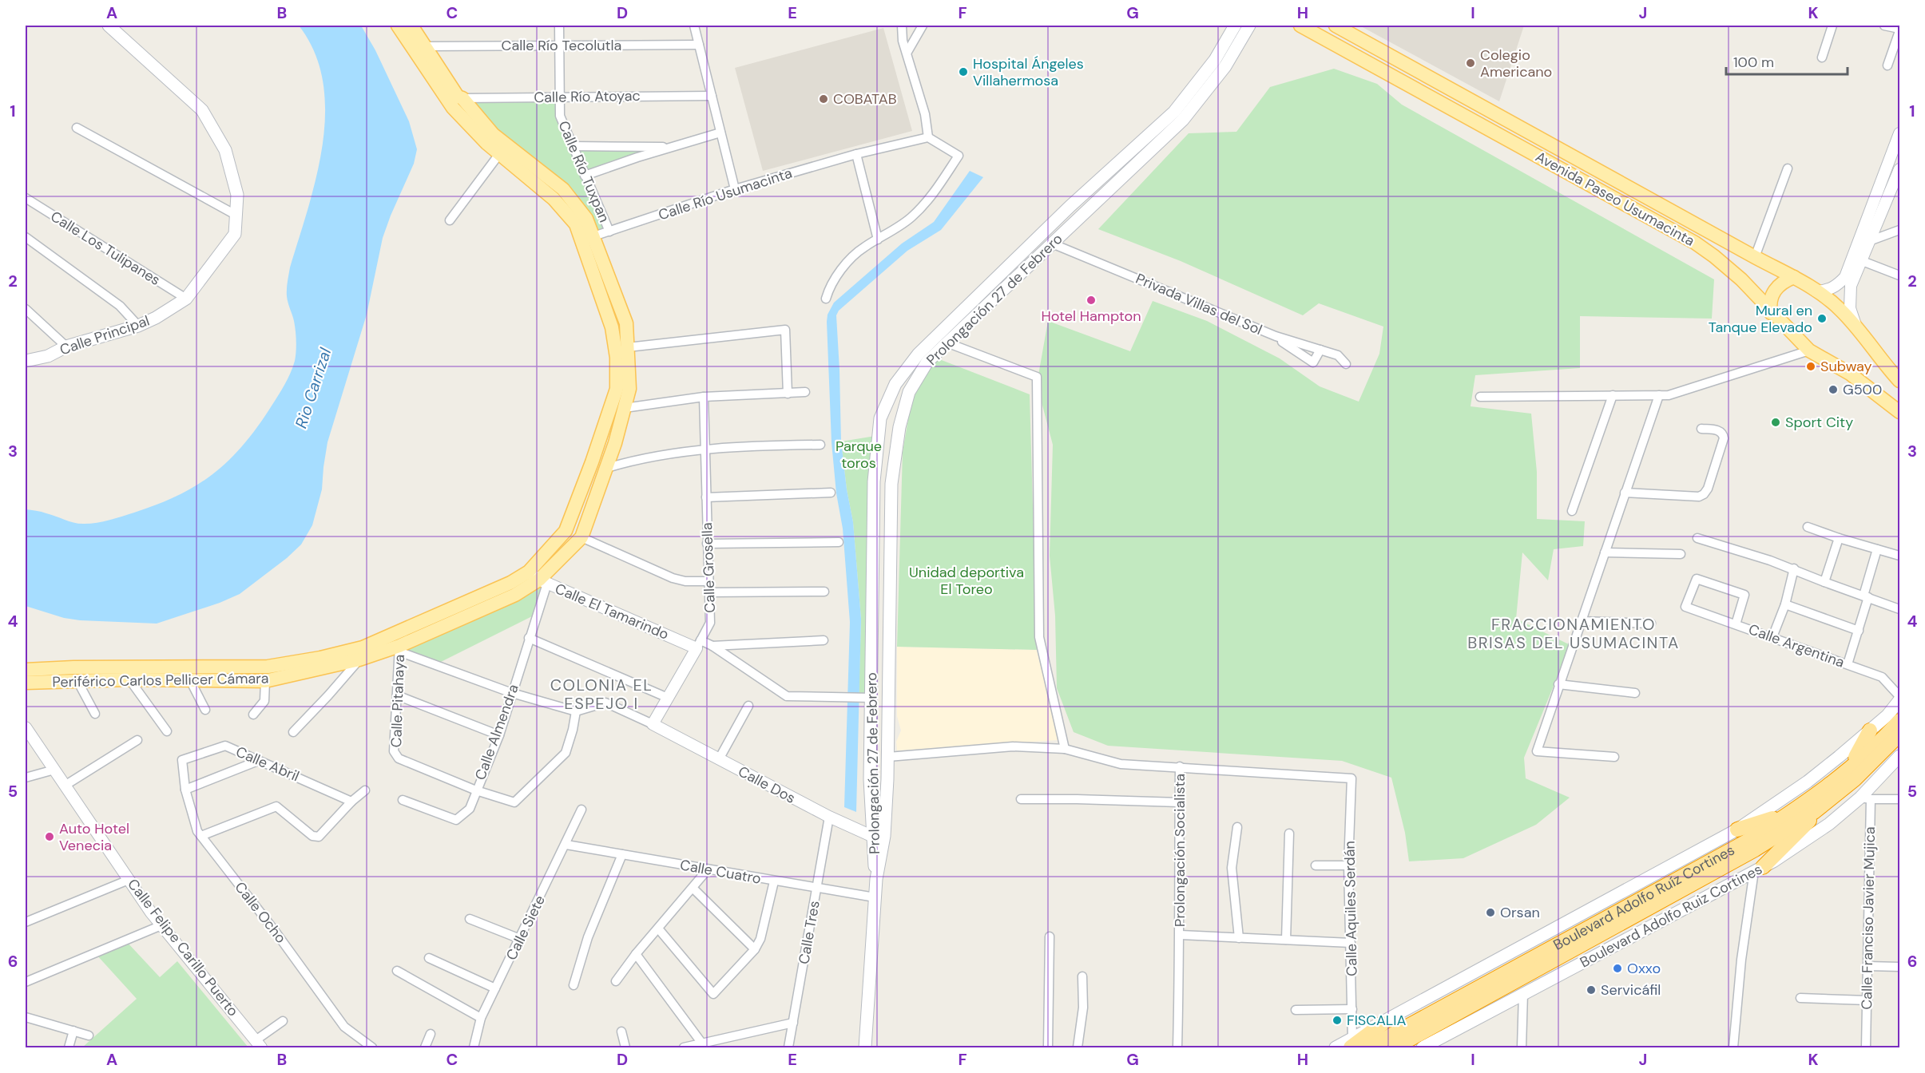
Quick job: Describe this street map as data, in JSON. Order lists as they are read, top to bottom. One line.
{"streets":{"highway":["Boulevard Adolfo Ruíz Cortines"],"main road":["Avenida Paseo Usumacinta","Prolongación 27 de Febrero","Calle Principal","Periférico Carlos Pellicer Cámara","Boulevard Adolfo Ruiz Cortines"],"street":["Calle Río Tecolutla","Calle Río Atoyac","Calle Río Tuxpan","Calle Río Usumacinta","Calle Los Tulipanes","Privada Villas del Sol","Calle Grosella","Calle El Tamarindo","Calle Argentina","Calle Pitahaya","Calle Almendra","Calle Abril","Calle Dos","Prolongación Socialista","Calle Cuatro","Calle Aquiles Serdán","Calle Ocho","Calle Franciso Javier Mujica","Calle Siete","Calle Tres","Calle Felipe Carillo Puerto"]},"crossings":[["Calle Río Tecolutla","Calle Río Tuxpan"],["Calle Río Tecolutla","Periférico Carlos Pellicer Cámara"],["Calle Río Atoyac","Calle Río Tuxpan"],["Calle Río Atoyac","Periférico Carlos Pellicer Cámara"],["Calle Río Tuxpan","Calle Río Usumacinta"],["Calle Río Usumacinta","Periférico Carlos Pellicer Cámara"],["Calle Los Tulipanes","Calle Principal"],["Prolongación 27 de Febrero","Privada Villas del Sol"],["Prolongación 27 de Febrero","Calle Dos"],["Calle Grosella","Calle El Tamarindo"],["Calle Grosella","Calle Dos"],["Calle El Tamarindo","Periférico Carlos Pellicer Cámara"],["Calle El Tamarindo","Calle Almendra"],["Periférico Carlos Pellicer Cámara","Calle Pitahaya"],["Periférico Carlos Pellicer Cámara","Calle Almendra"],["Calle Pitahaya","Calle Almendra"],["Calle Abril","Calle Ocho"],["Calle Dos","Calle Tres"],["Prolongación Socialista","Calle Aquiles Serdán"],["Calle Cuatro","Calle Siete"],["Calle Cuatro","Calle Tres"],["Boulevard Adolfo Ruiz Cortines","Calle Franciso Javier Mujica"]],"districts":["FRACCIONAMIENTO BRISAS DEL USUMACINTA","COLONIA EL ESPEJO I"],"water":["Rio Carrizal"],"parks":["Parque toros","Unidad deportiva El Toreo"],"places":["Colegio Americano","Hospital Ángeles Villahermosa","COBATAB","Hotel Hampton","Mural en Tanque Elevado","Subway","G500","Sport City","Auto Hotel Venecia","Orsan","Oxxo","Servicáfil","FISCALIA"],"scale_bar":"100 m","grid":{"columns":["A","B","C","D","E","F","G","H","I","J","K"],"rows":["1","2","3","4","5","6"]}}
